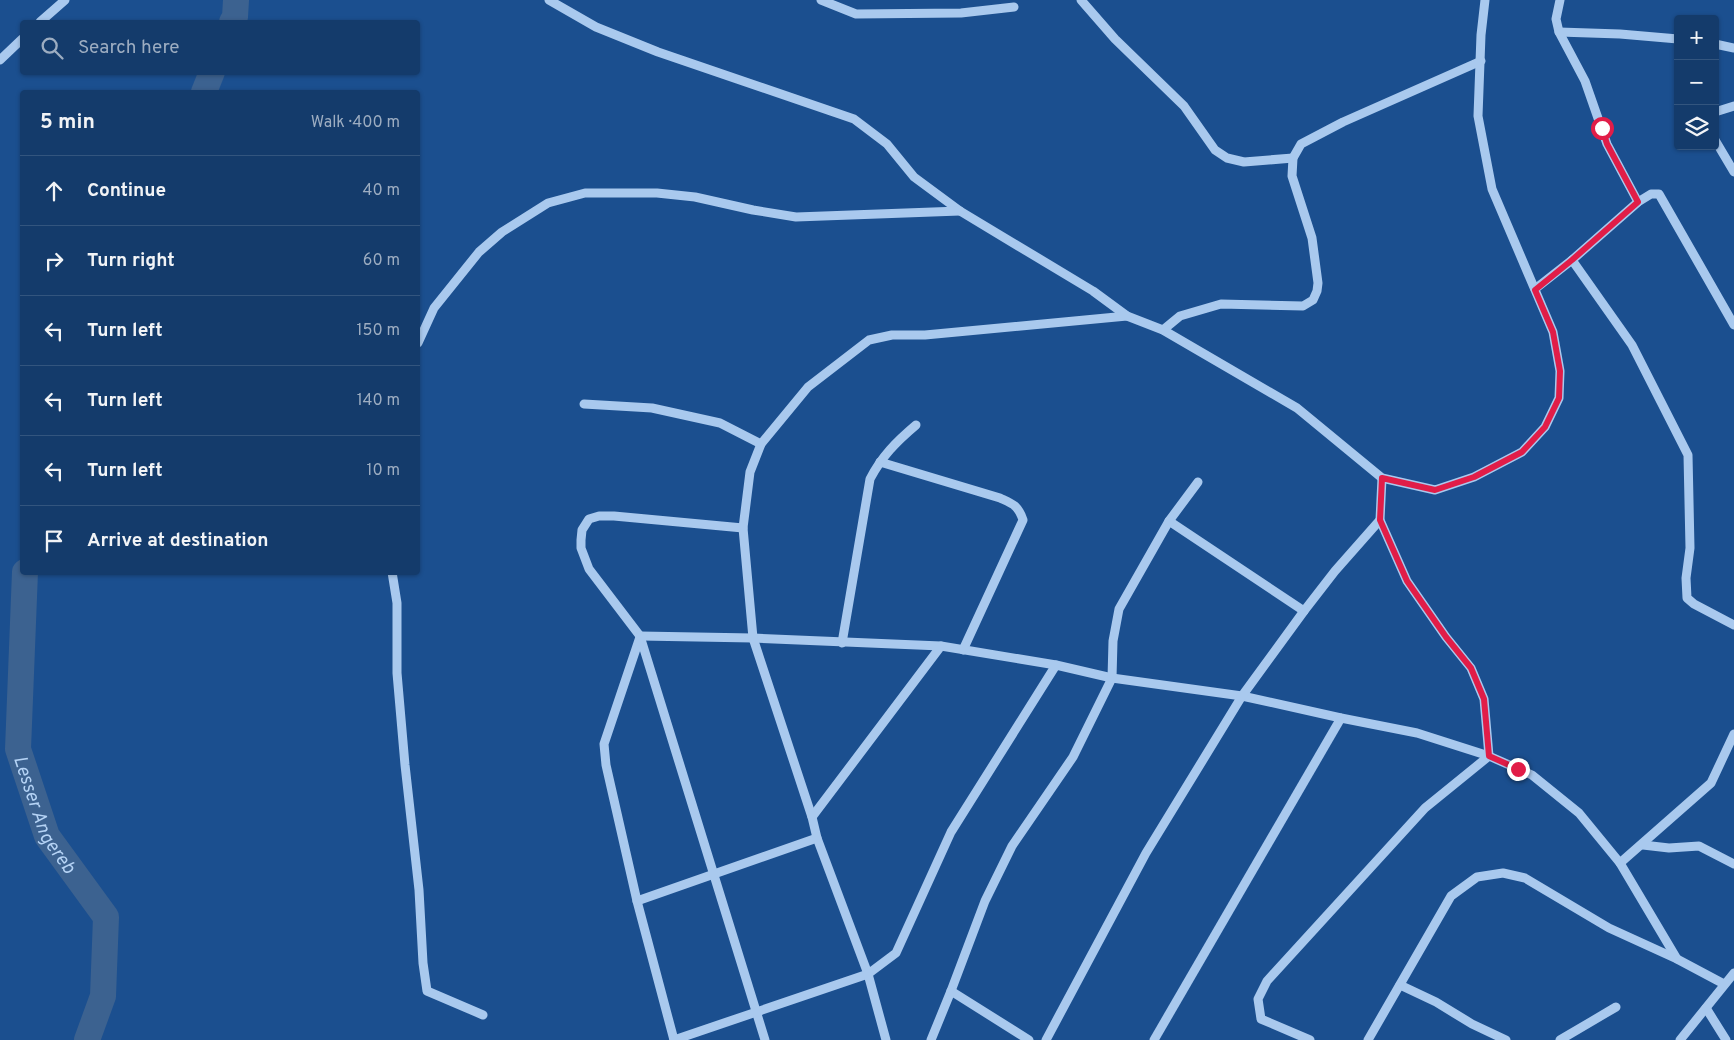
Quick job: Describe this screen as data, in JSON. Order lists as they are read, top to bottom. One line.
{"water":["Lesser Angereb"],"page":{"map_buttons":["+","−"],"search":"Search here","heading":["5 min","Walk · 400 m"],"list":[["Continue","40 m"],["Turn right","60 m"],["Turn left","150 m"],["Turn left","140 m"],["Turn left","10 m"],"Arrive at destination"]}}
